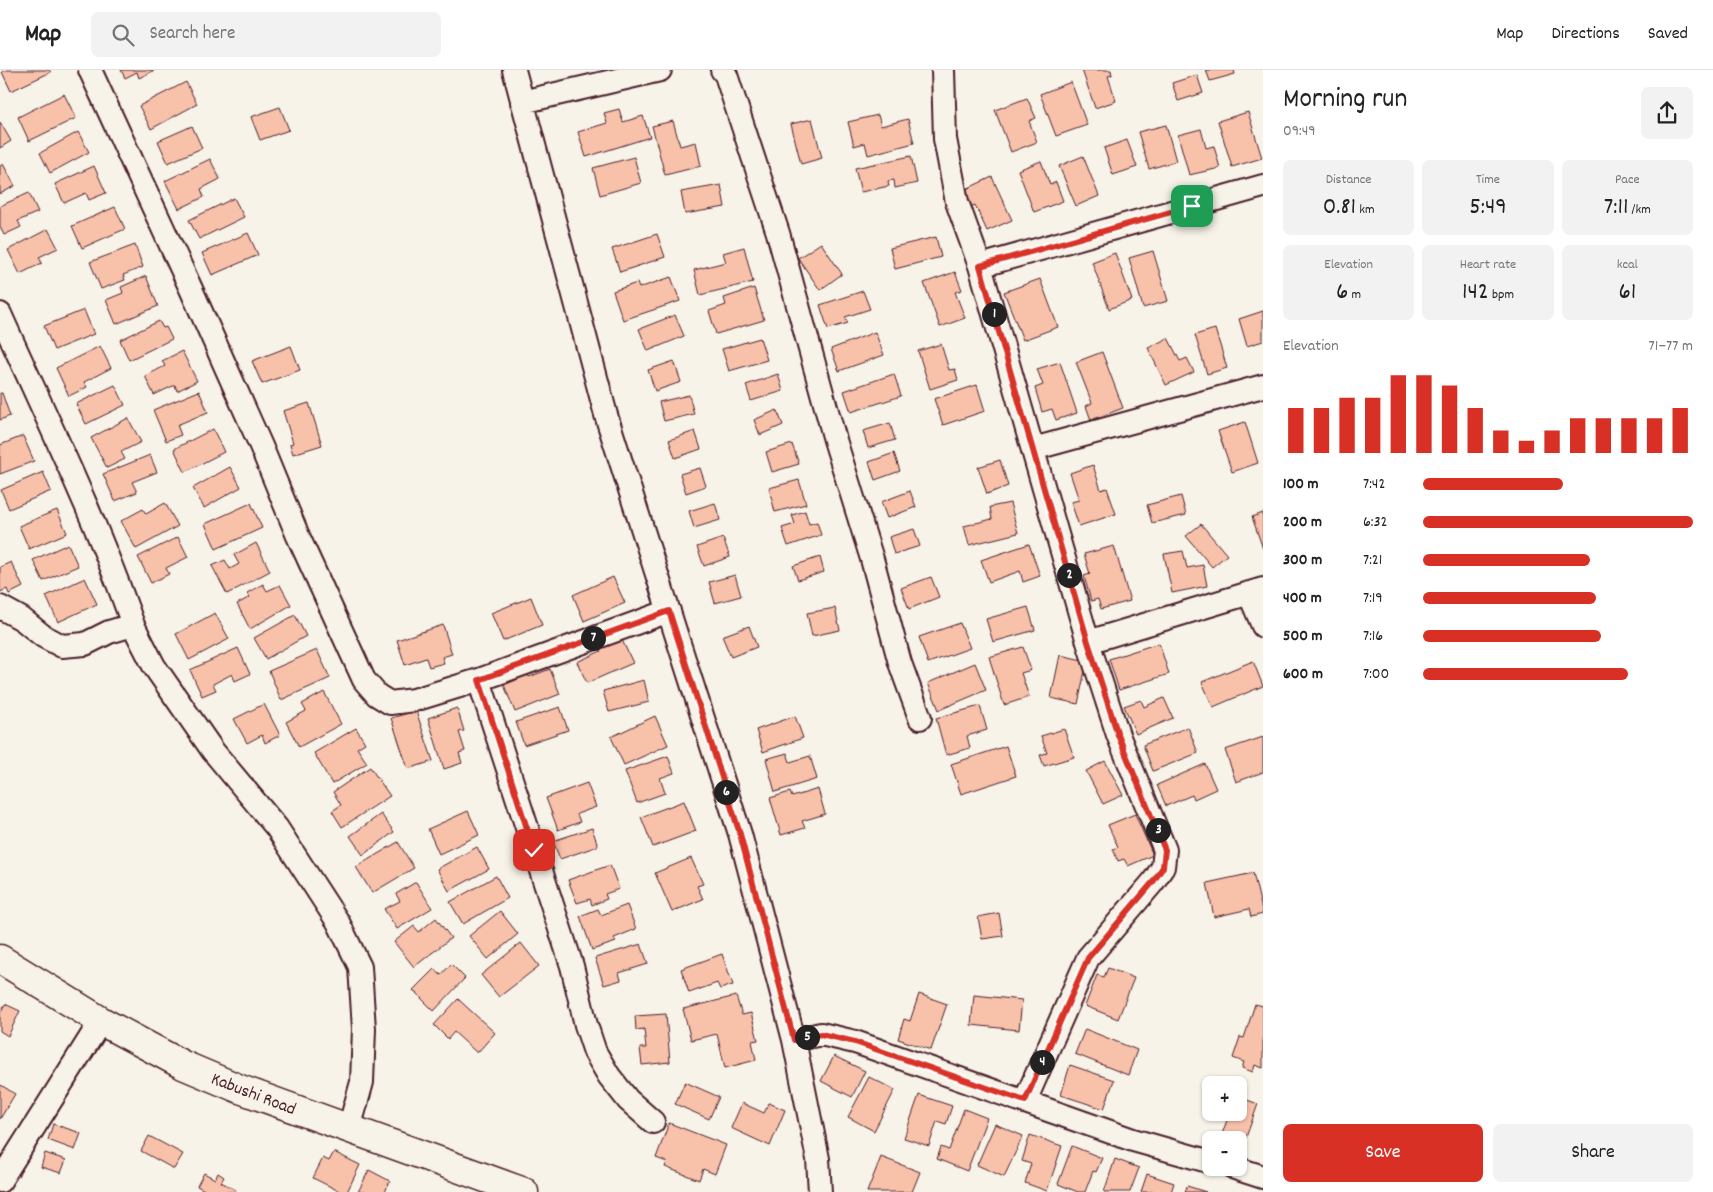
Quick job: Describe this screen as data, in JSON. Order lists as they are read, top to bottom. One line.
{"streets":{"main road":["Kabushi Road"]},"page":{"header":"Map","search":"Search here","nav":["Map","Directions","Saved"],"heading":["Morning run","09:49"],"stats":[["Distance","0.81 km"],["Time","5:49"],["Pace","7:11 /km"],["Elevation","6 m"],["Heart rate","142 bpm"],["kcal","61"]],"pins":["1","2","7","6","3","5","4"],"chart":["Elevation","71–77 m"],"list":[{"name":"100 m","note":"7:42"},{"name":"200 m","note":"6:32"},{"name":"300 m","note":"7:21"},{"name":"400 m","note":"7:19"},{"name":"500 m","note":"7:16"},{"name":"600 m","note":"7:00"}],"map_buttons":["+","−"],"buttons":["Save","Share"]}}
